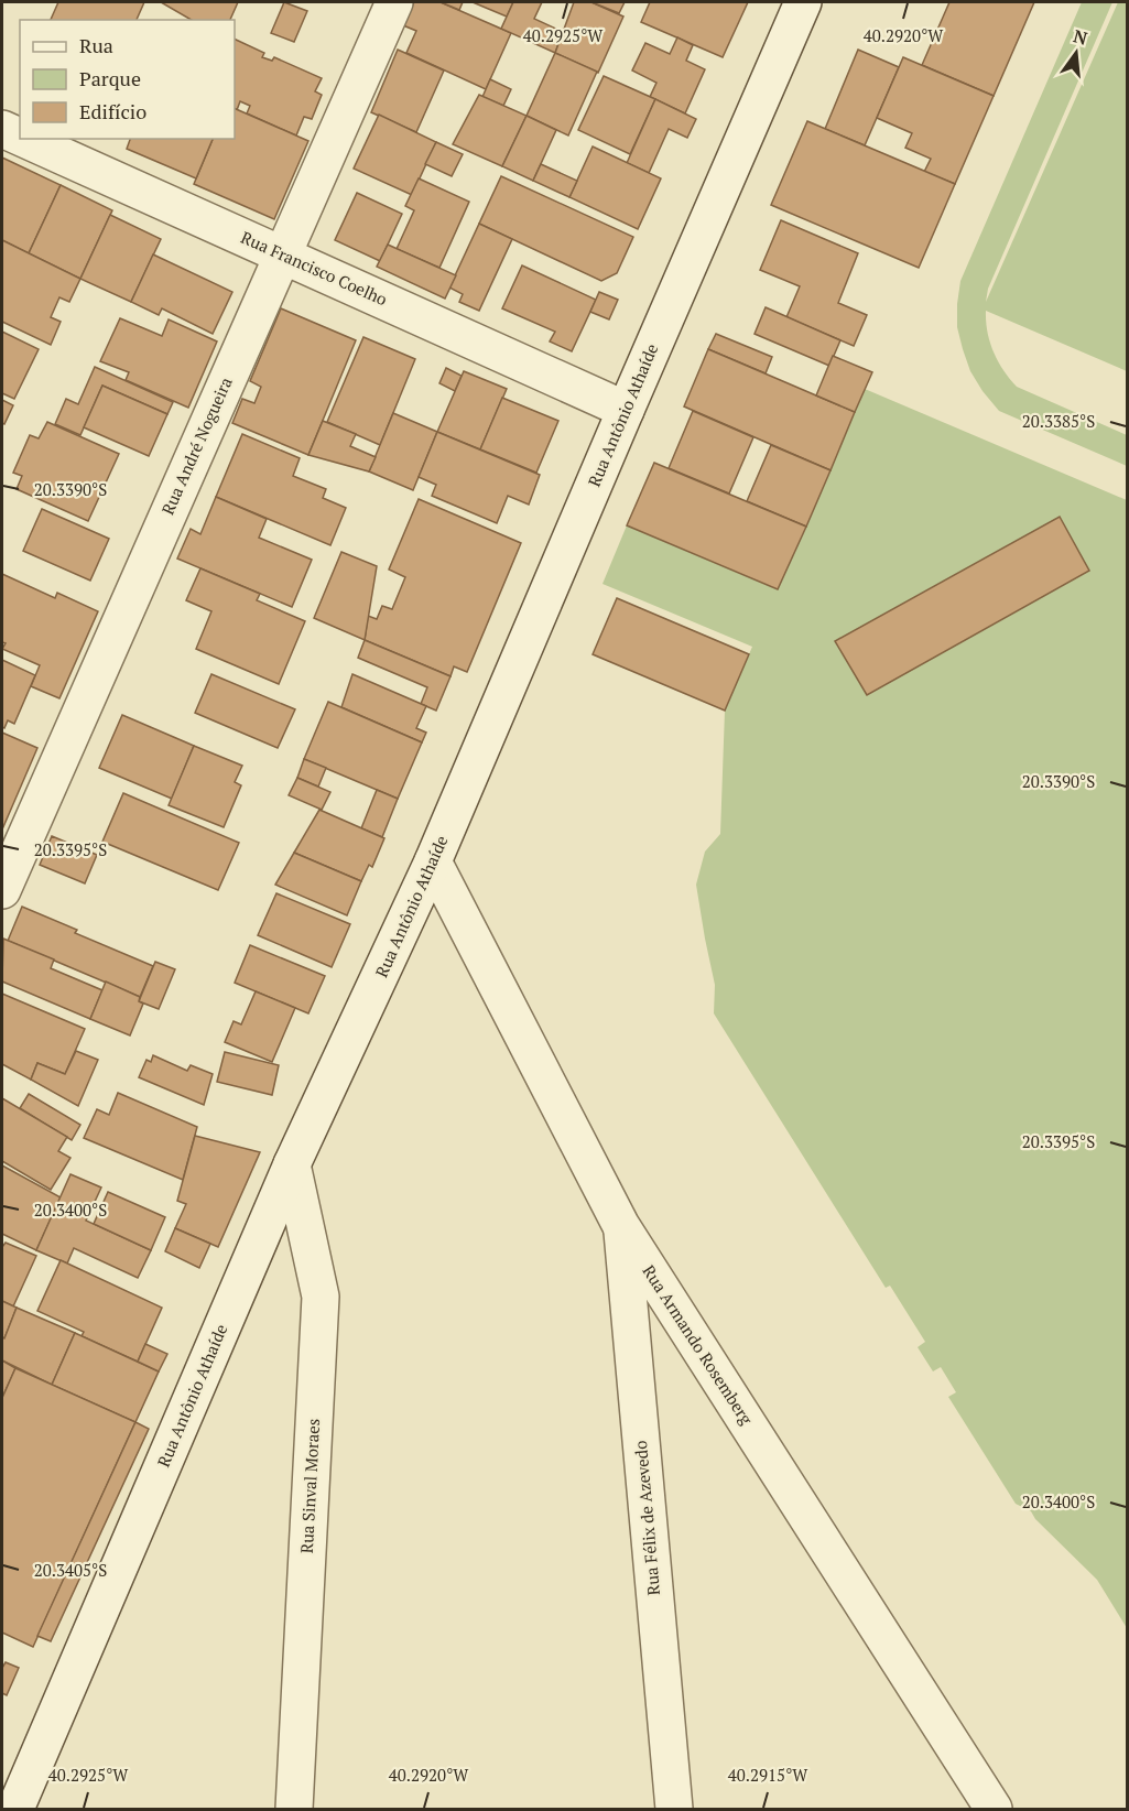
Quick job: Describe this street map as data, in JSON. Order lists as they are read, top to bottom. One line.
{"streets":{"street":["Rua Francisco Coelho","Rua Antônio Athaíde","Rua André Nogueira","Rua Armando Rosemberg","Rua Sinval Moraes","Rua Félix de Azevedo"]},"crossings":[["Rua Francisco Coelho","Rua Antônio Athaíde"],["Rua Francisco Coelho","Rua André Nogueira"],["Rua Antônio Athaíde","Rua Armando Rosemberg"],["Rua Antônio Athaíde","Rua Sinval Moraes"],["Rua Armando Rosemberg","Rua Félix de Azevedo"]],"legend":["Rua","Parque","Edifício"],"north":"top","coordinates":["40.2925°W","40.2920°W","20.3385°S","20.3390°S","20.3395°S","20.3400°S","20.3405°S","40.2915°W"]}
